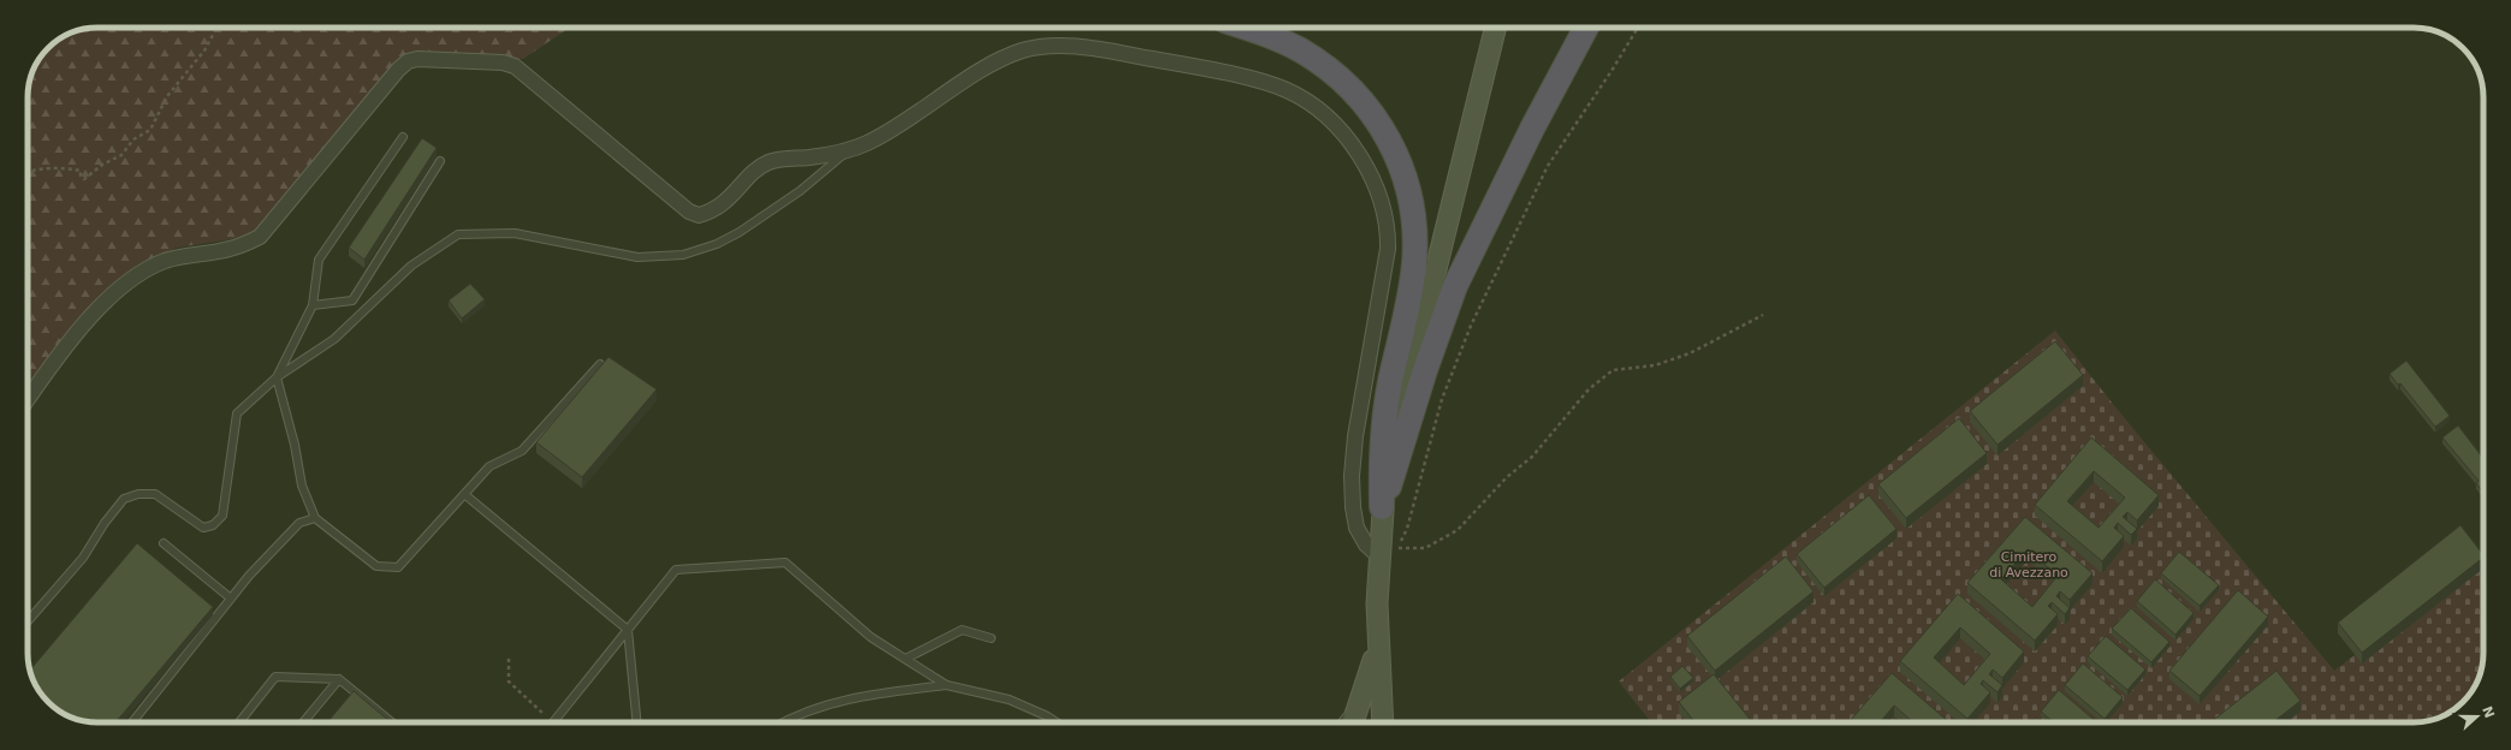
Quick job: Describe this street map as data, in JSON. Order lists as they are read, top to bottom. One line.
{"parks":["Cimitero di Avezzano"],"north":"right"}
